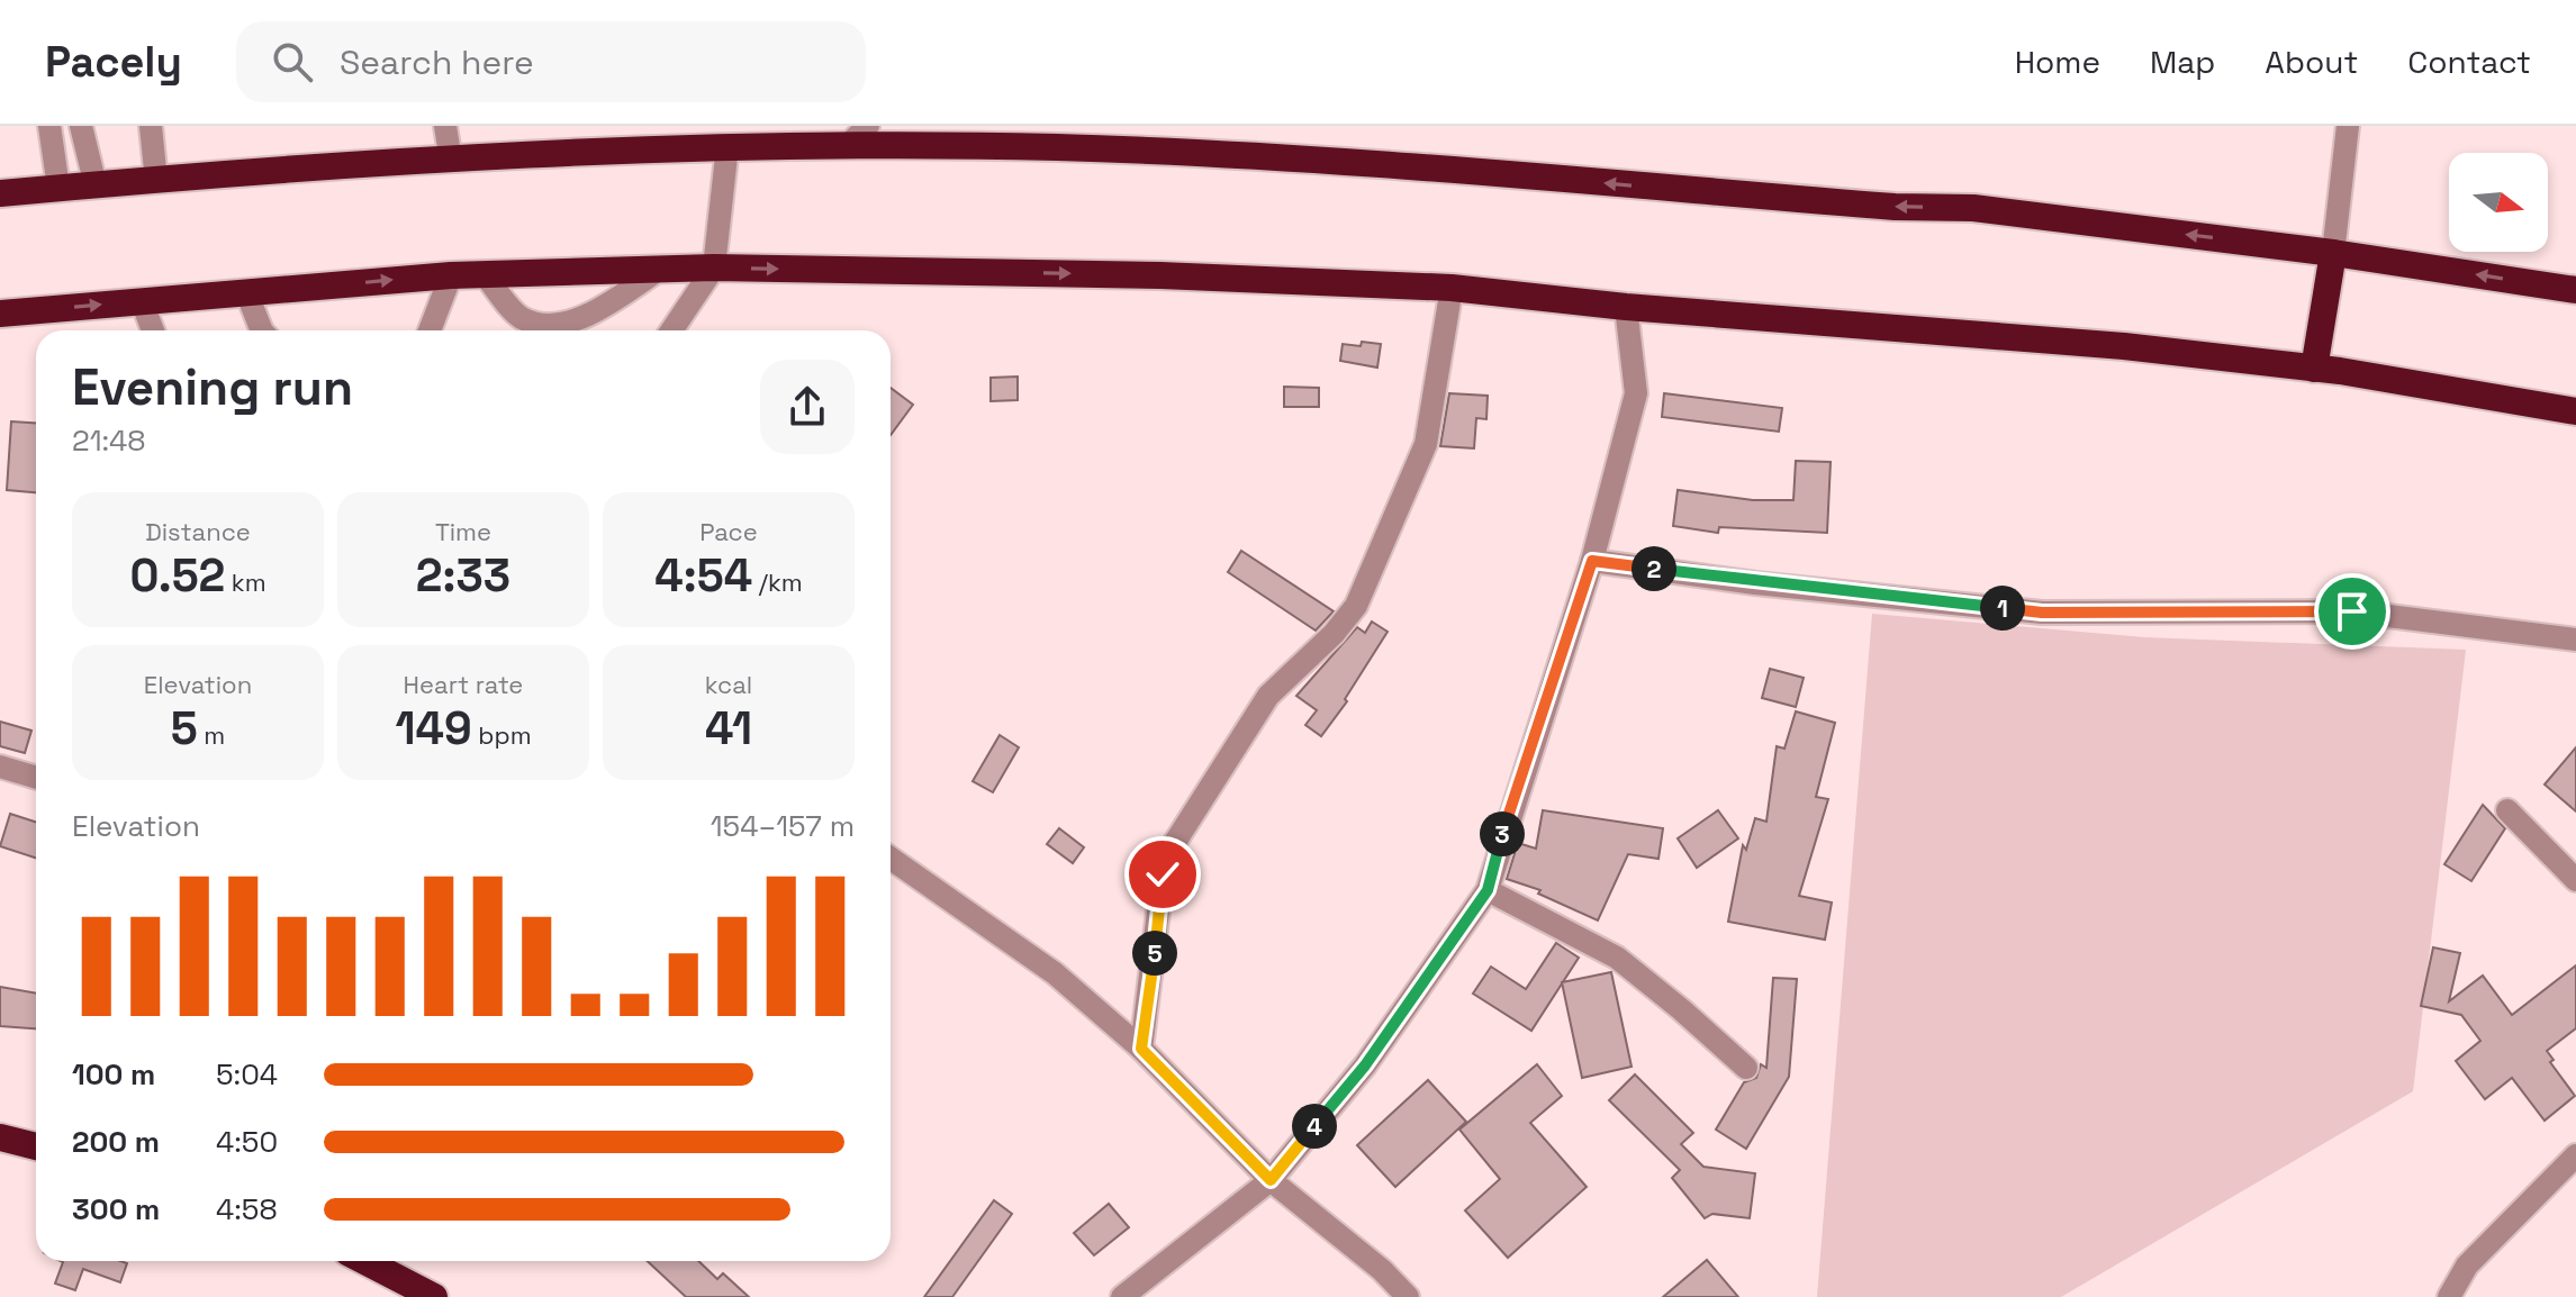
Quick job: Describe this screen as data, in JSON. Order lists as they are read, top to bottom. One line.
{"north":"right","page":{"header":"Pacely","search":"Search here","nav":["Home","Map","About","Contact"],"heading":["Evening run","21:48"],"stats":[["Distance","0.52 km"],["Time","2:33"],["Pace","4:54 /km"],["Elevation","5 m"],["Heart rate","149 bpm"],["kcal","41"]],"pins":["2","1","3","5","4"],"chart":["Elevation","154–157 m"],"list":[{"name":"100 m","note":"5:04"},{"name":"200 m","note":"4:50"},{"name":"300 m","note":"4:58"}]}}
